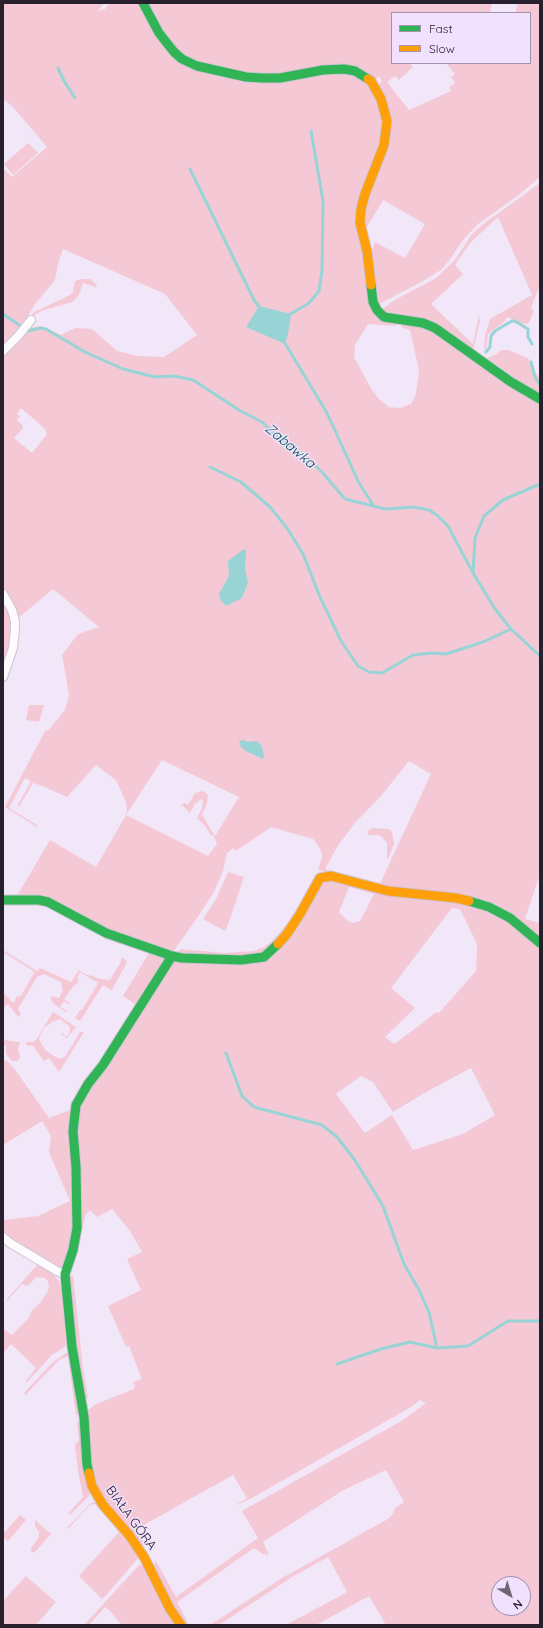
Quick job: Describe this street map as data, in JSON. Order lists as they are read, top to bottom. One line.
{"streets":{"street":["BIAŁA GÓRA"]},"water":["Zabawka"],"legend":["Fast","Slow"],"north":"bottom right"}
